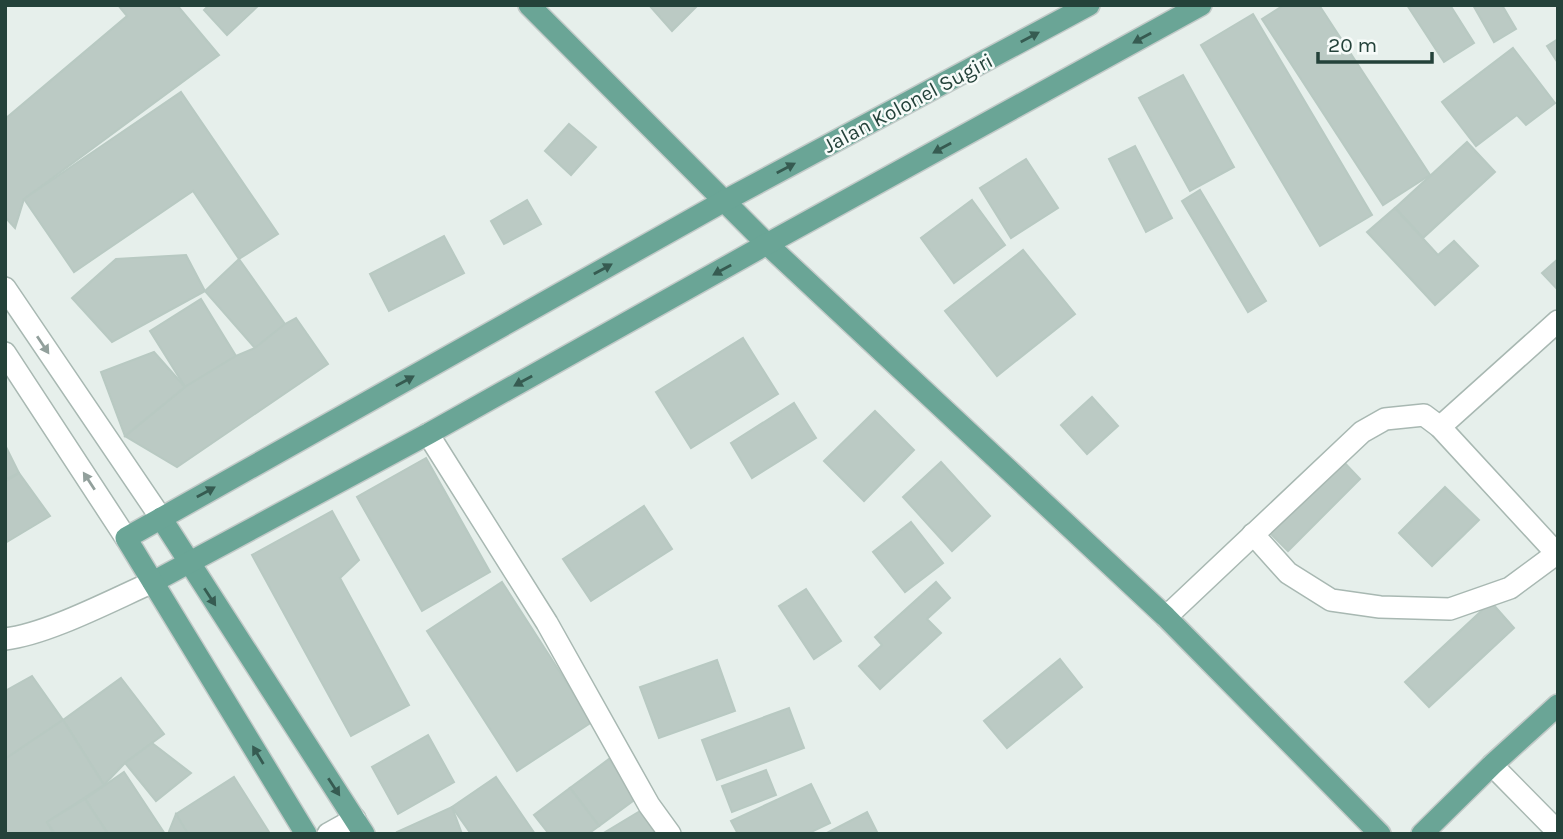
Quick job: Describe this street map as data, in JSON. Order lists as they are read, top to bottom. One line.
{"streets":{"main road":["Jalan Kolonel Sugiri"]},"scale_bar":"20 m"}
